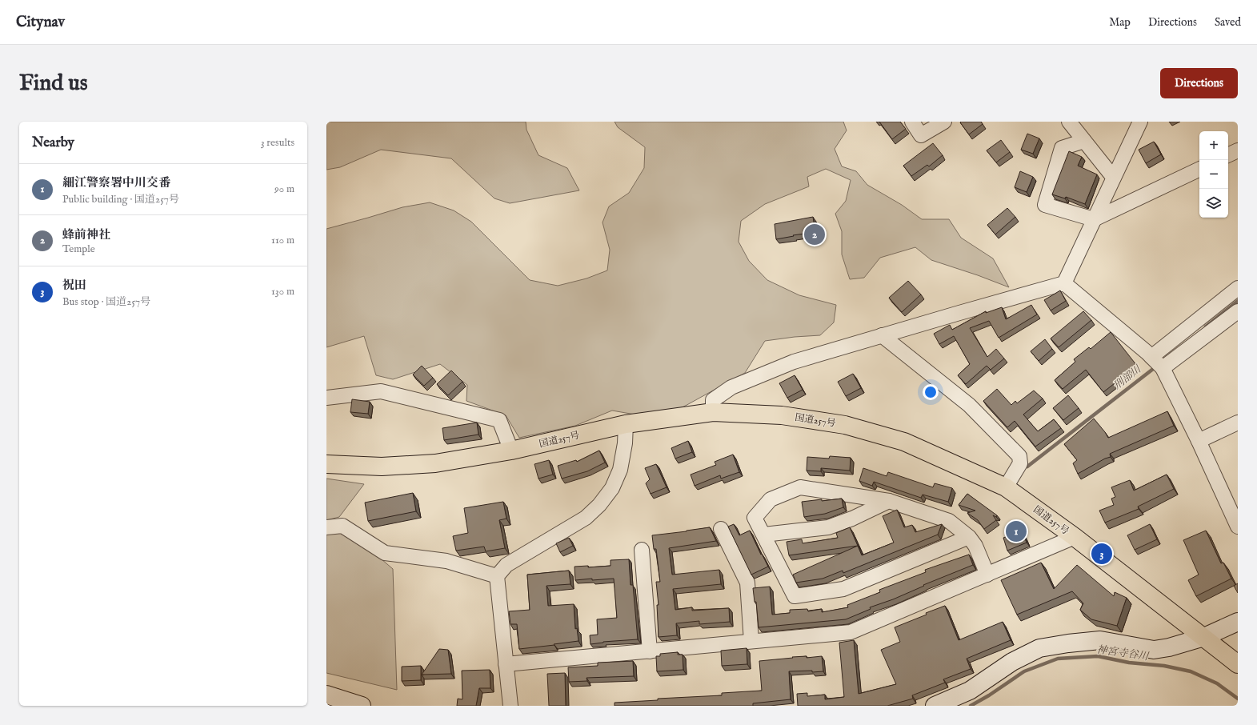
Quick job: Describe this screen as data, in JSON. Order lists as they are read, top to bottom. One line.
{"streets":{"highway":["国道257号"]},"water":["刑部川","神宮寺谷川"],"page":{"header":"Citynav","nav":["Map","Directions","Saved"],"buttons":"Directions","title":"Find us","heading":["Nearby","3 results"],"map_buttons":["+","−"],"list":[{"mark":"1","name":"細江警察署中川交番","note":"Public building · 国道257号","value":"90 m"},{"mark":"2","name":"蜂前神社","note":"Temple","value":"110 m"},{"mark":"3","name":"祝田","note":"Bus stop · 国道257号","value":"130 m"}],"pins":["2","1","3"]}}
